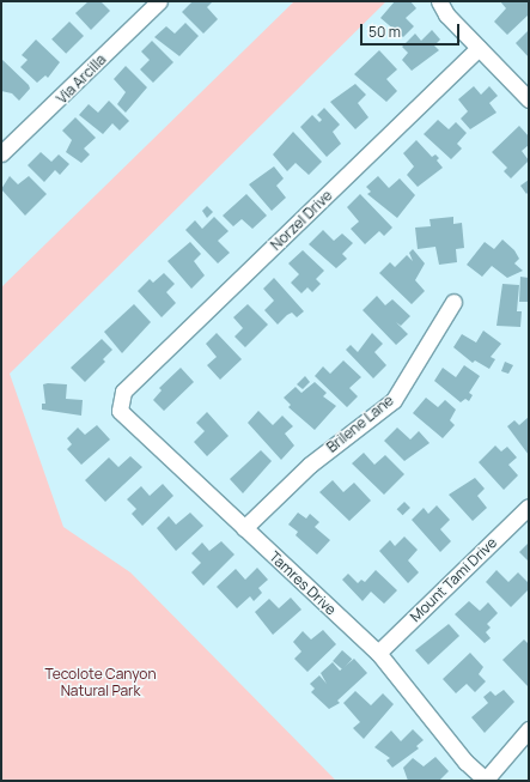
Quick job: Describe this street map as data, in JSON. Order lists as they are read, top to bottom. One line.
{"streets":{"street":["Via Arcilla","Norzel Drive","Brilene Lane","Mount Tami Drive","Tamres Drive"]},"crossings":[["Norzel Drive","Tamres Drive"],["Brilene Lane","Tamres Drive"],["Mount Tami Drive","Tamres Drive"]],"parks":["Tecolote Canyon Natural Park"],"scale_bar":"50 m"}
